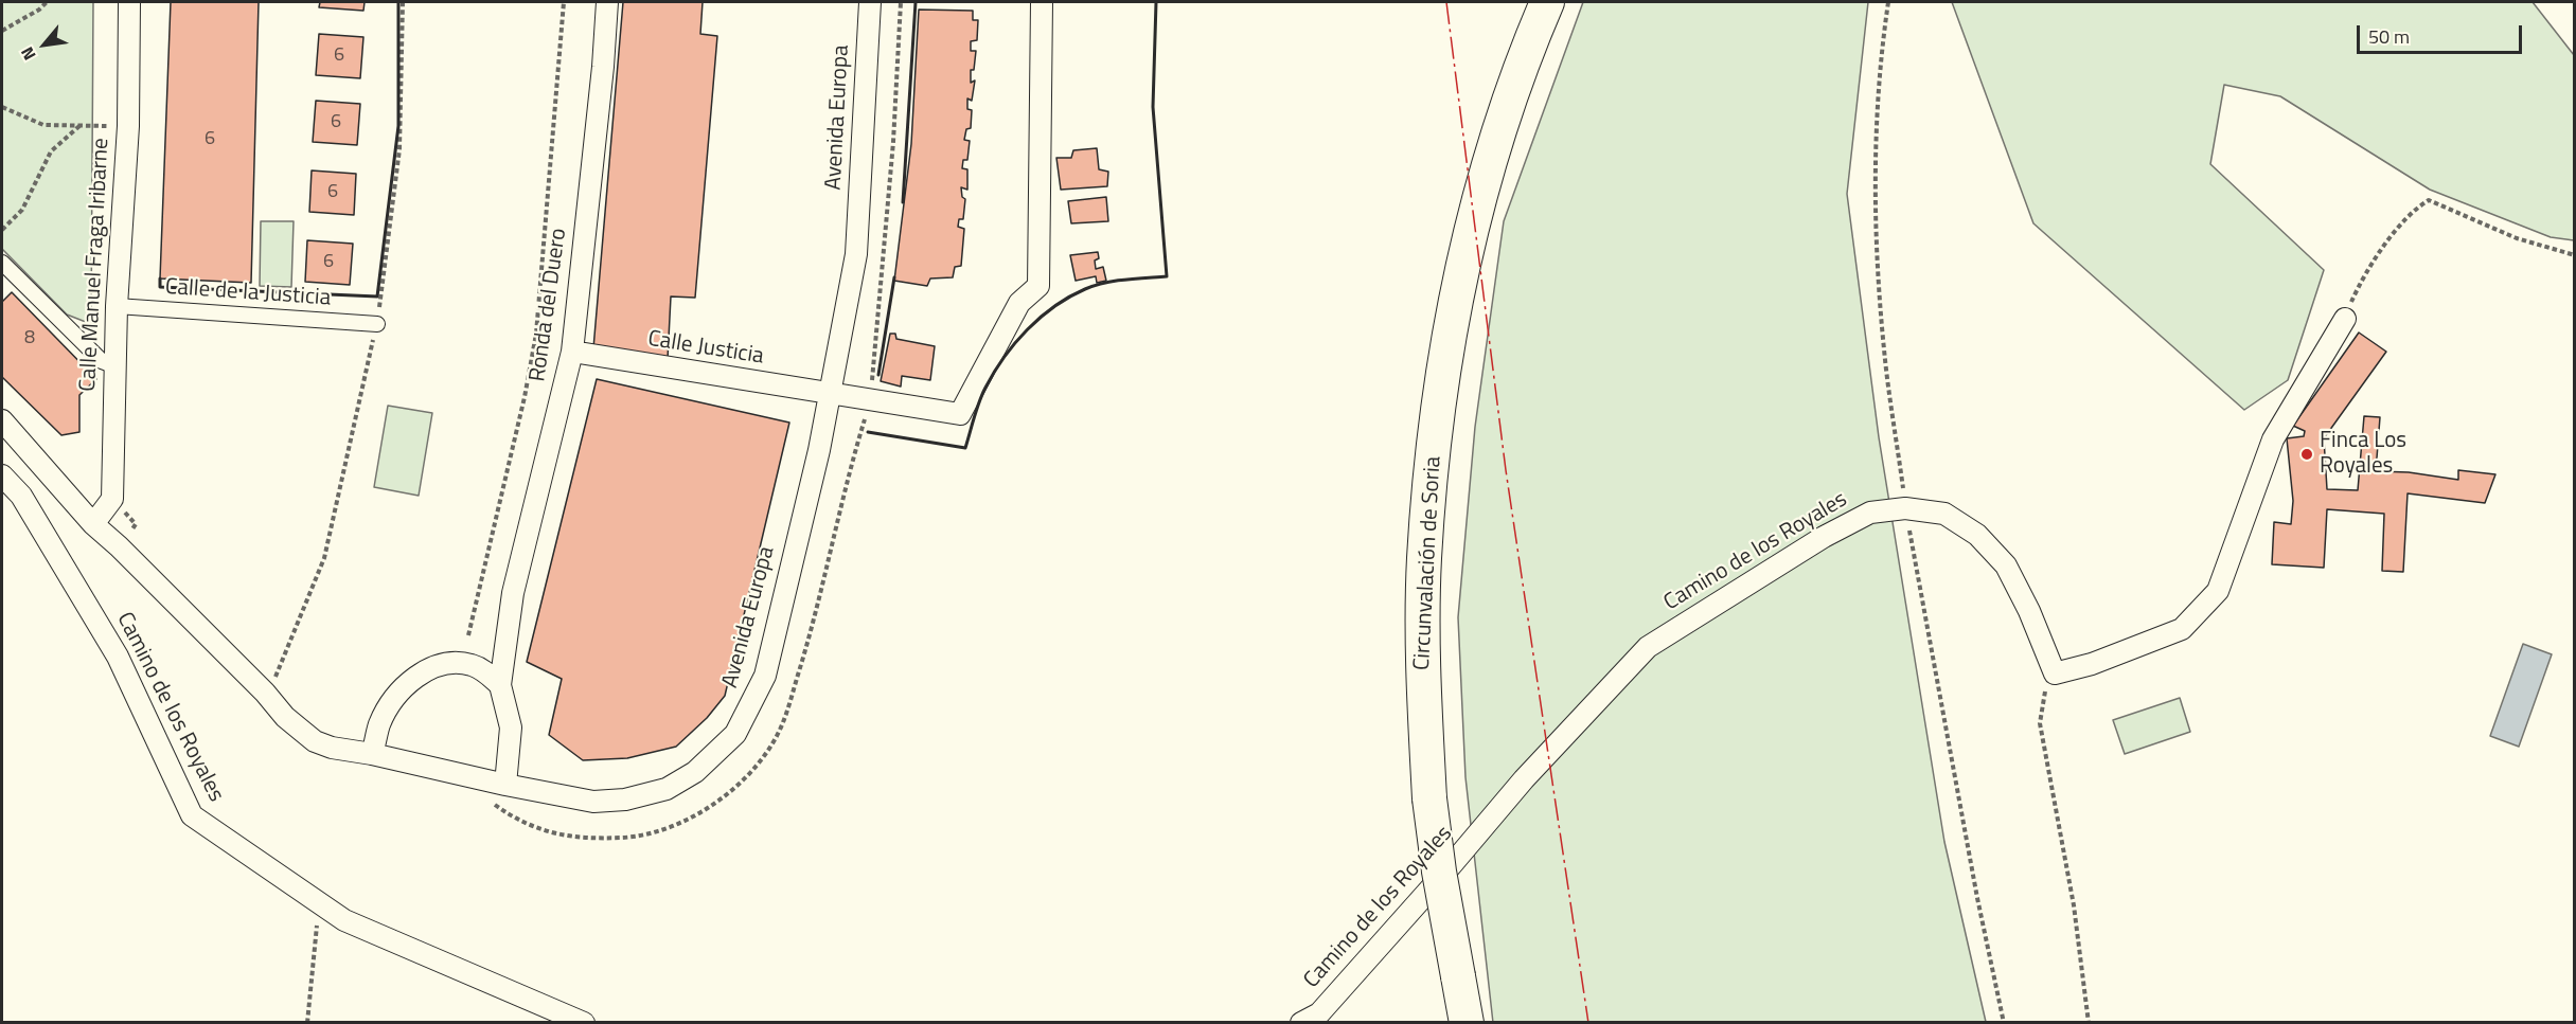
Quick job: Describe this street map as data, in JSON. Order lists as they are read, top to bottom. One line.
{"streets":{"highway":["Circunvalación de Soria"],"street":["Avenida Europa","Calle Manuel Fraga Iribarne","Calle de la Justicia","Ronda del Duero","Calle Justicia","Camino de los Royales"]},"crossings":[["Avenida Europa","Ronda del Duero"],["Avenida Europa","Calle Justicia"],["Avenida Europa","Camino de los Royales"],["Calle Manuel Fraga Iribarne","Calle de la Justicia"],["Ronda del Duero","Calle Justicia"]],"places":["Finca Los Royales"],"house_numbers":["6","6","6","6","6","8"],"scale_bar":"50 m","north":"bottom left"}
